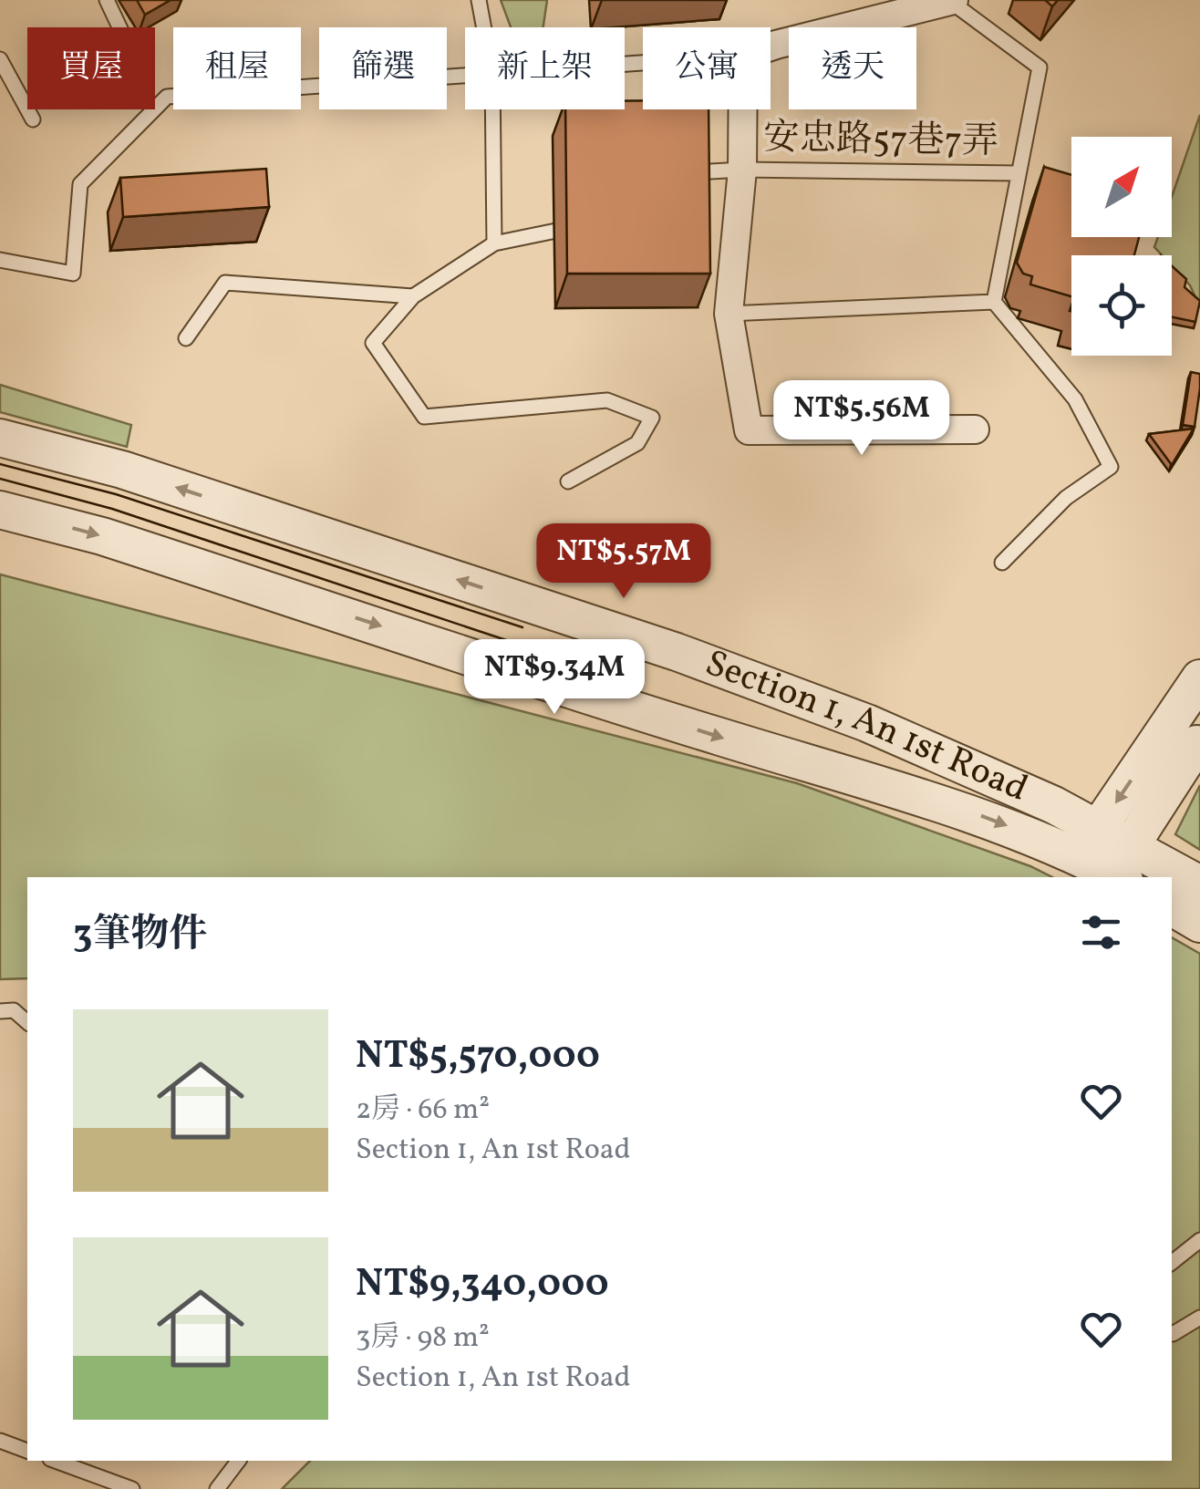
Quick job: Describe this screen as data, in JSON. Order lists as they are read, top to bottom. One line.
{"streets":{"street":["Section 1, An 1st Road"],"lane":["安忠路57巷7弄"]},"north":"top right","page":{"chip":["買屋","租屋","篩選","新上架","公寓","透天"],"price":["NT$5.56M","NT$5.57M","NT$9.34M"],"heading":"3筆物件","list":[{"name":"NT$5,570,000","note":"2房 · 66 m² · Section 1, An 1st Road"},{"name":"NT$9,340,000","note":"3房 · 98 m² · Section 1, An 1st Road"}]}}
